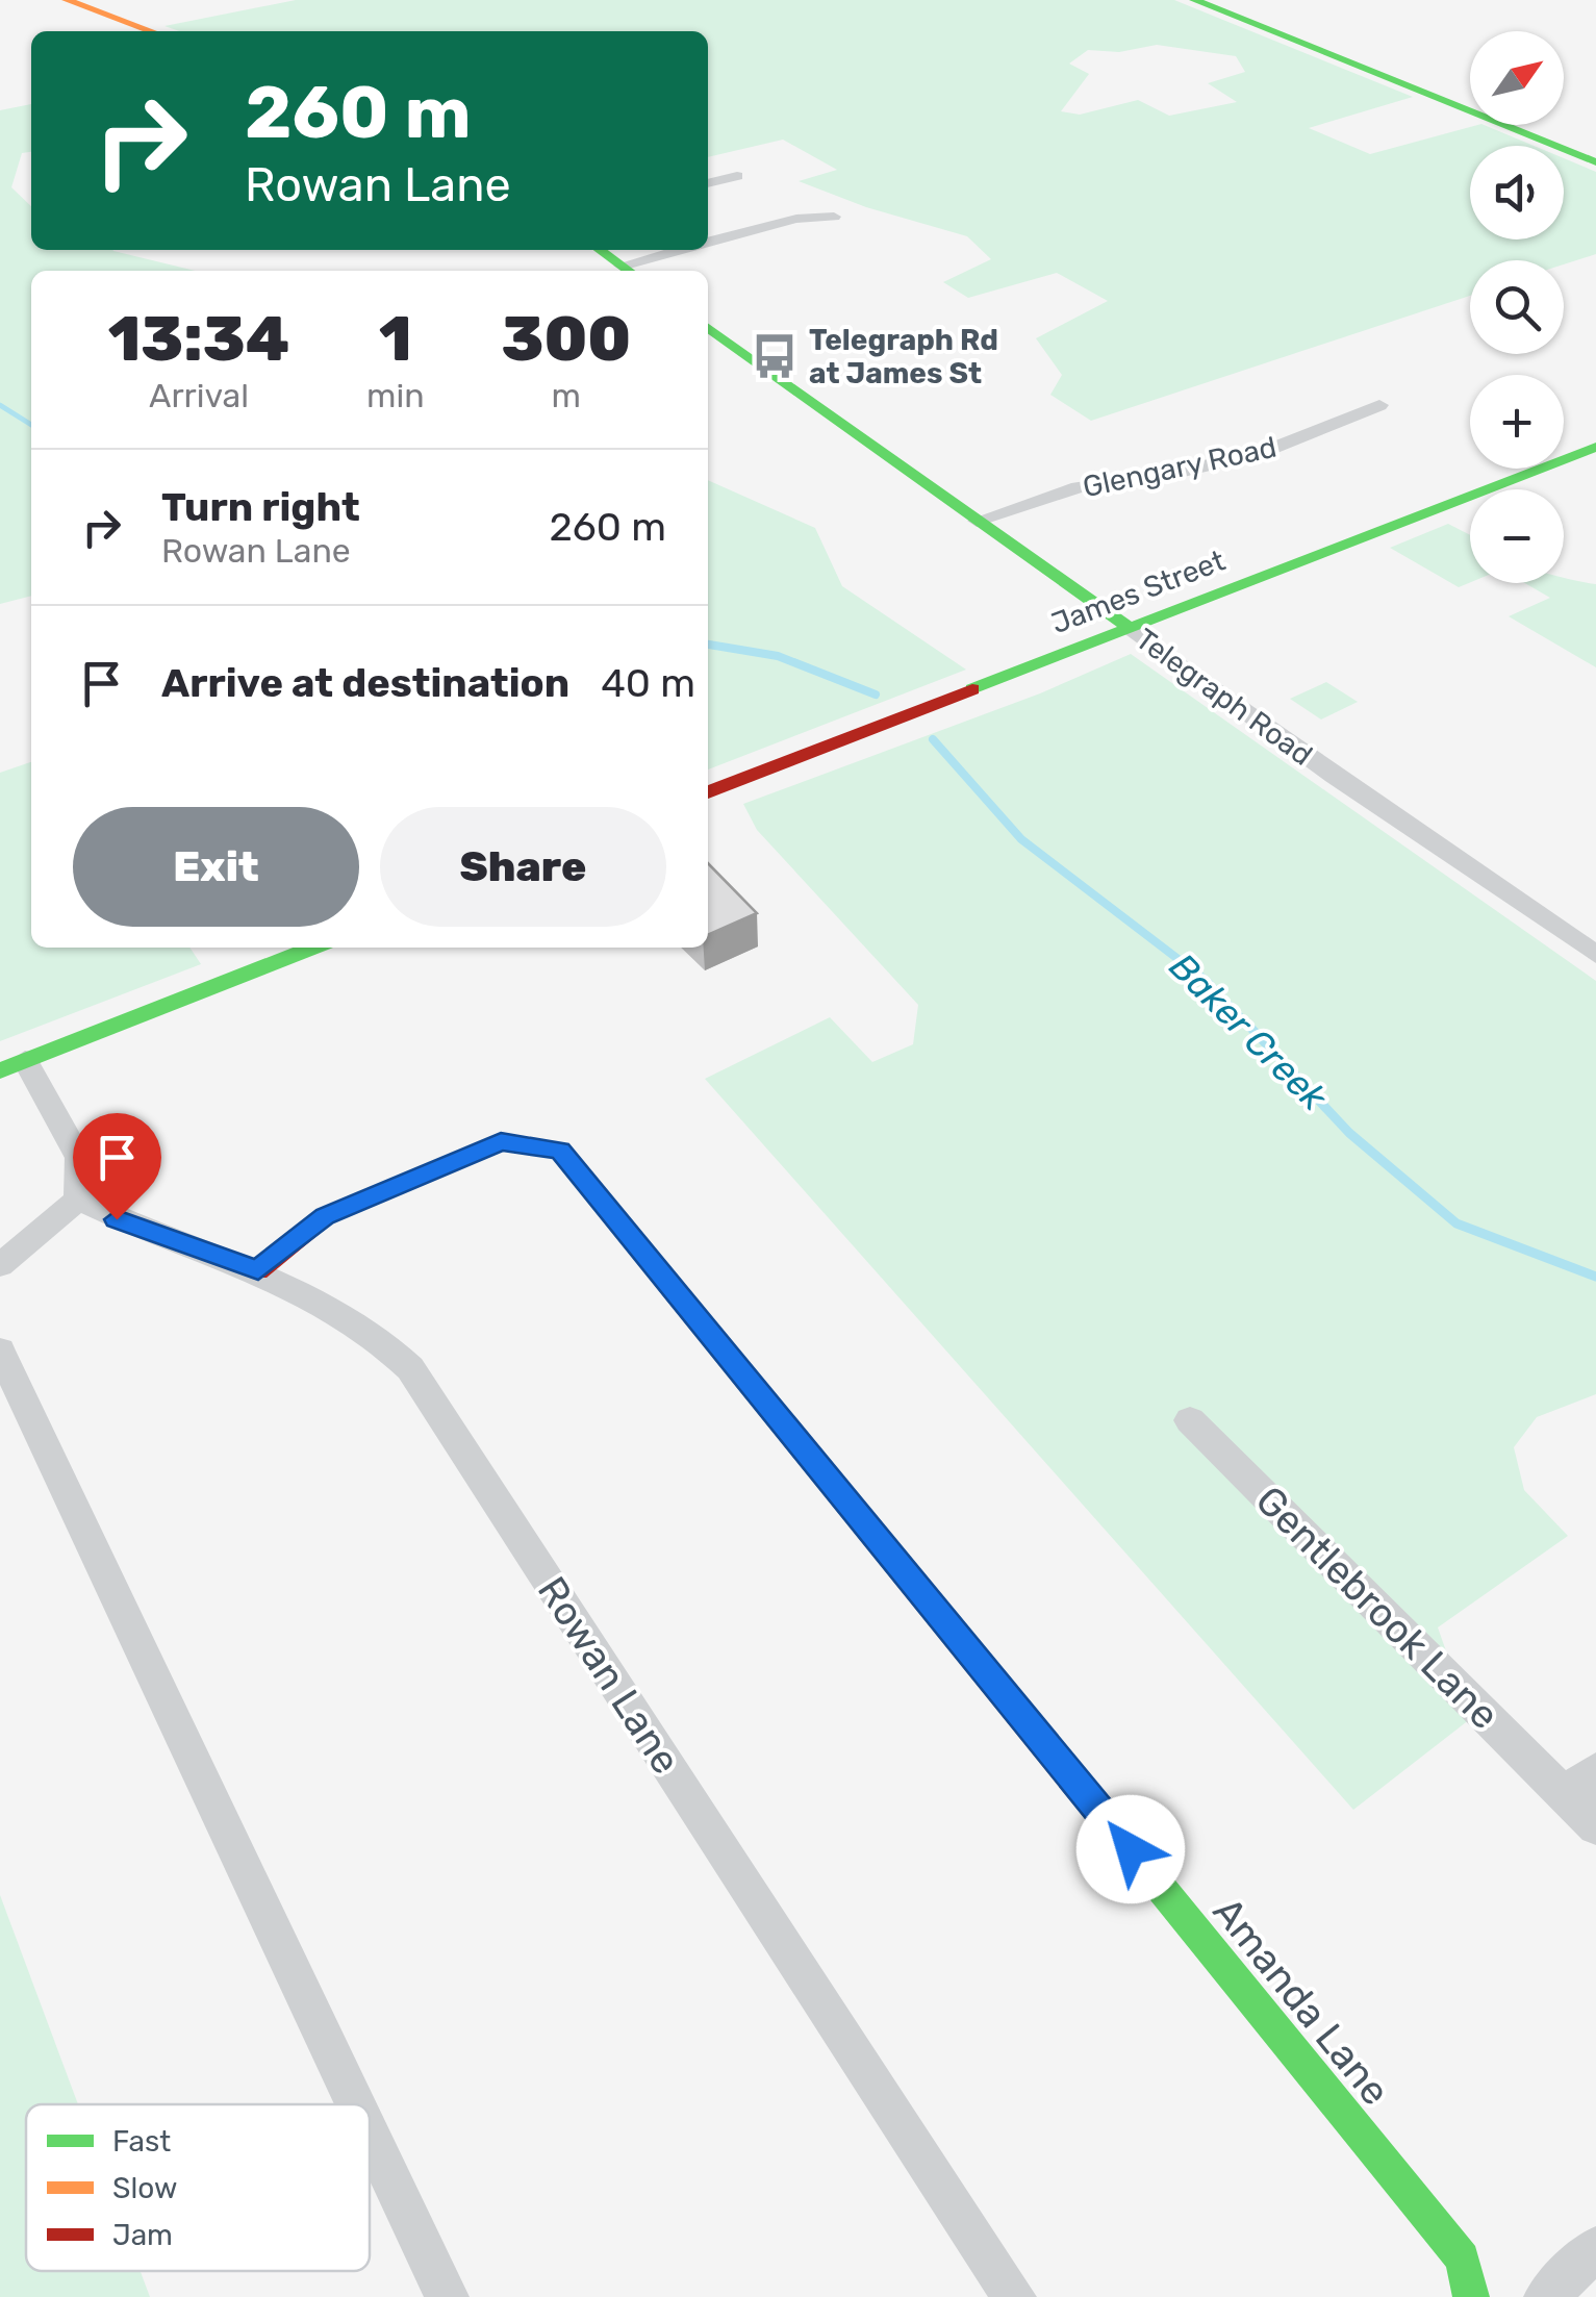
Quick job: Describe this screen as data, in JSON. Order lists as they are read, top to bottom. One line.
{"streets":{"street":["Glengary Road","James Street","Telegraph Road","Gentlebrook Lane","Rowan Lane","Amanda Lane"]},"crossings":[["Glengary Road","Telegraph Road"],["James Street","Telegraph Road"],["Rowan Lane","Amanda Lane"]],"water":["Baker Creek"],"places":{"bus stop":["Telegraph Rd at James St"]},"legend":["Fast","Slow","Jam"],"north":"top right","page":{"map_buttons":["+","−"],"turn":["260 m","Rowan Lane"],"eta":["13:34","Arrival","1","min","300","m"],"list":[{"name":"Turn right","note":"Rowan Lane","value":"260 m"},{"name":"Arrive at destination","value":"40 m"}],"buttons":["Exit","Share"]}}
